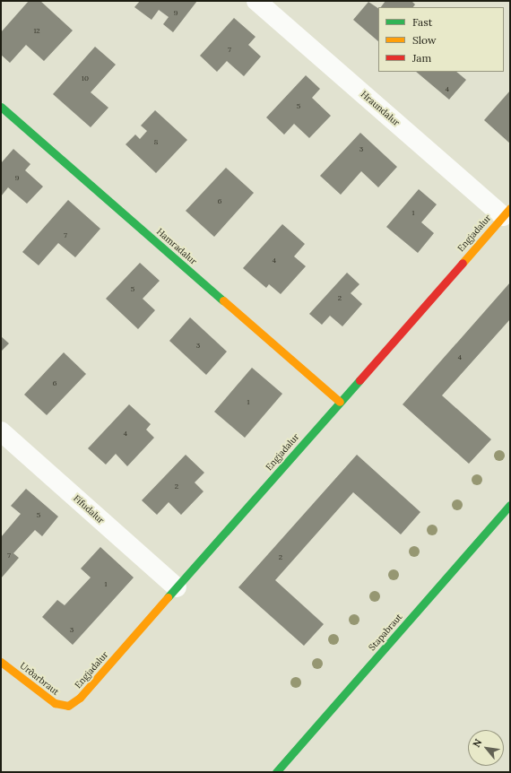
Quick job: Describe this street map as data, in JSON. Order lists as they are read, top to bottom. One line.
{"streets":{"street":["Hraundalur","Engjadalur","Hamradalur","Fífudalur","Stapabraut","Urðarbraut"]},"crossings":[["Hraundalur","Engjadalur"],["Engjadalur","Hamradalur"],["Engjadalur","Fífudalur"],["Engjadalur","Urðarbraut"]],"house_numbers":["9","12","7","10","4","5","8","3","9","6","1","7","4","5","2","3","4","6","1","4","2","5","7","2","1","3"],"legend":["Fast","Slow","Jam"],"north":"top left"}
